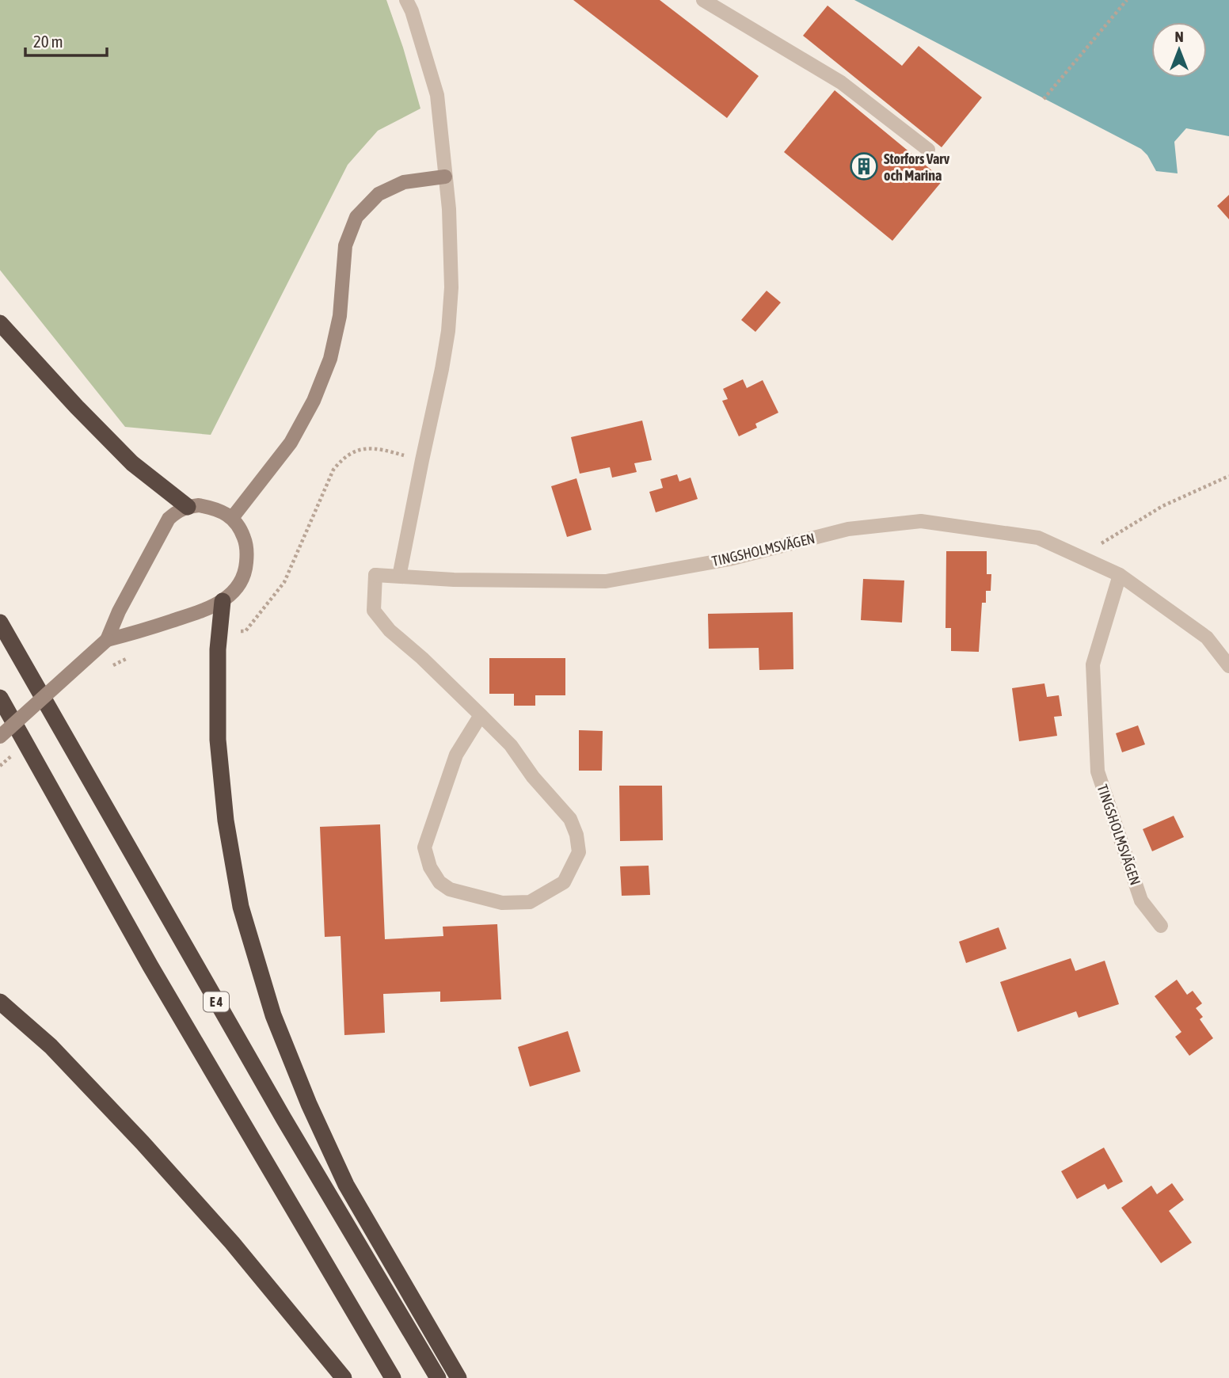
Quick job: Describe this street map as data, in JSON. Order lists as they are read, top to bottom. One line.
{"streets":{"highway":["E 4"],"street":["TINGSHOLMSVÄGEN"]},"places":{"building":["Storfors Varv och Marina"]},"scale_bar":"20 m","north":"top"}
